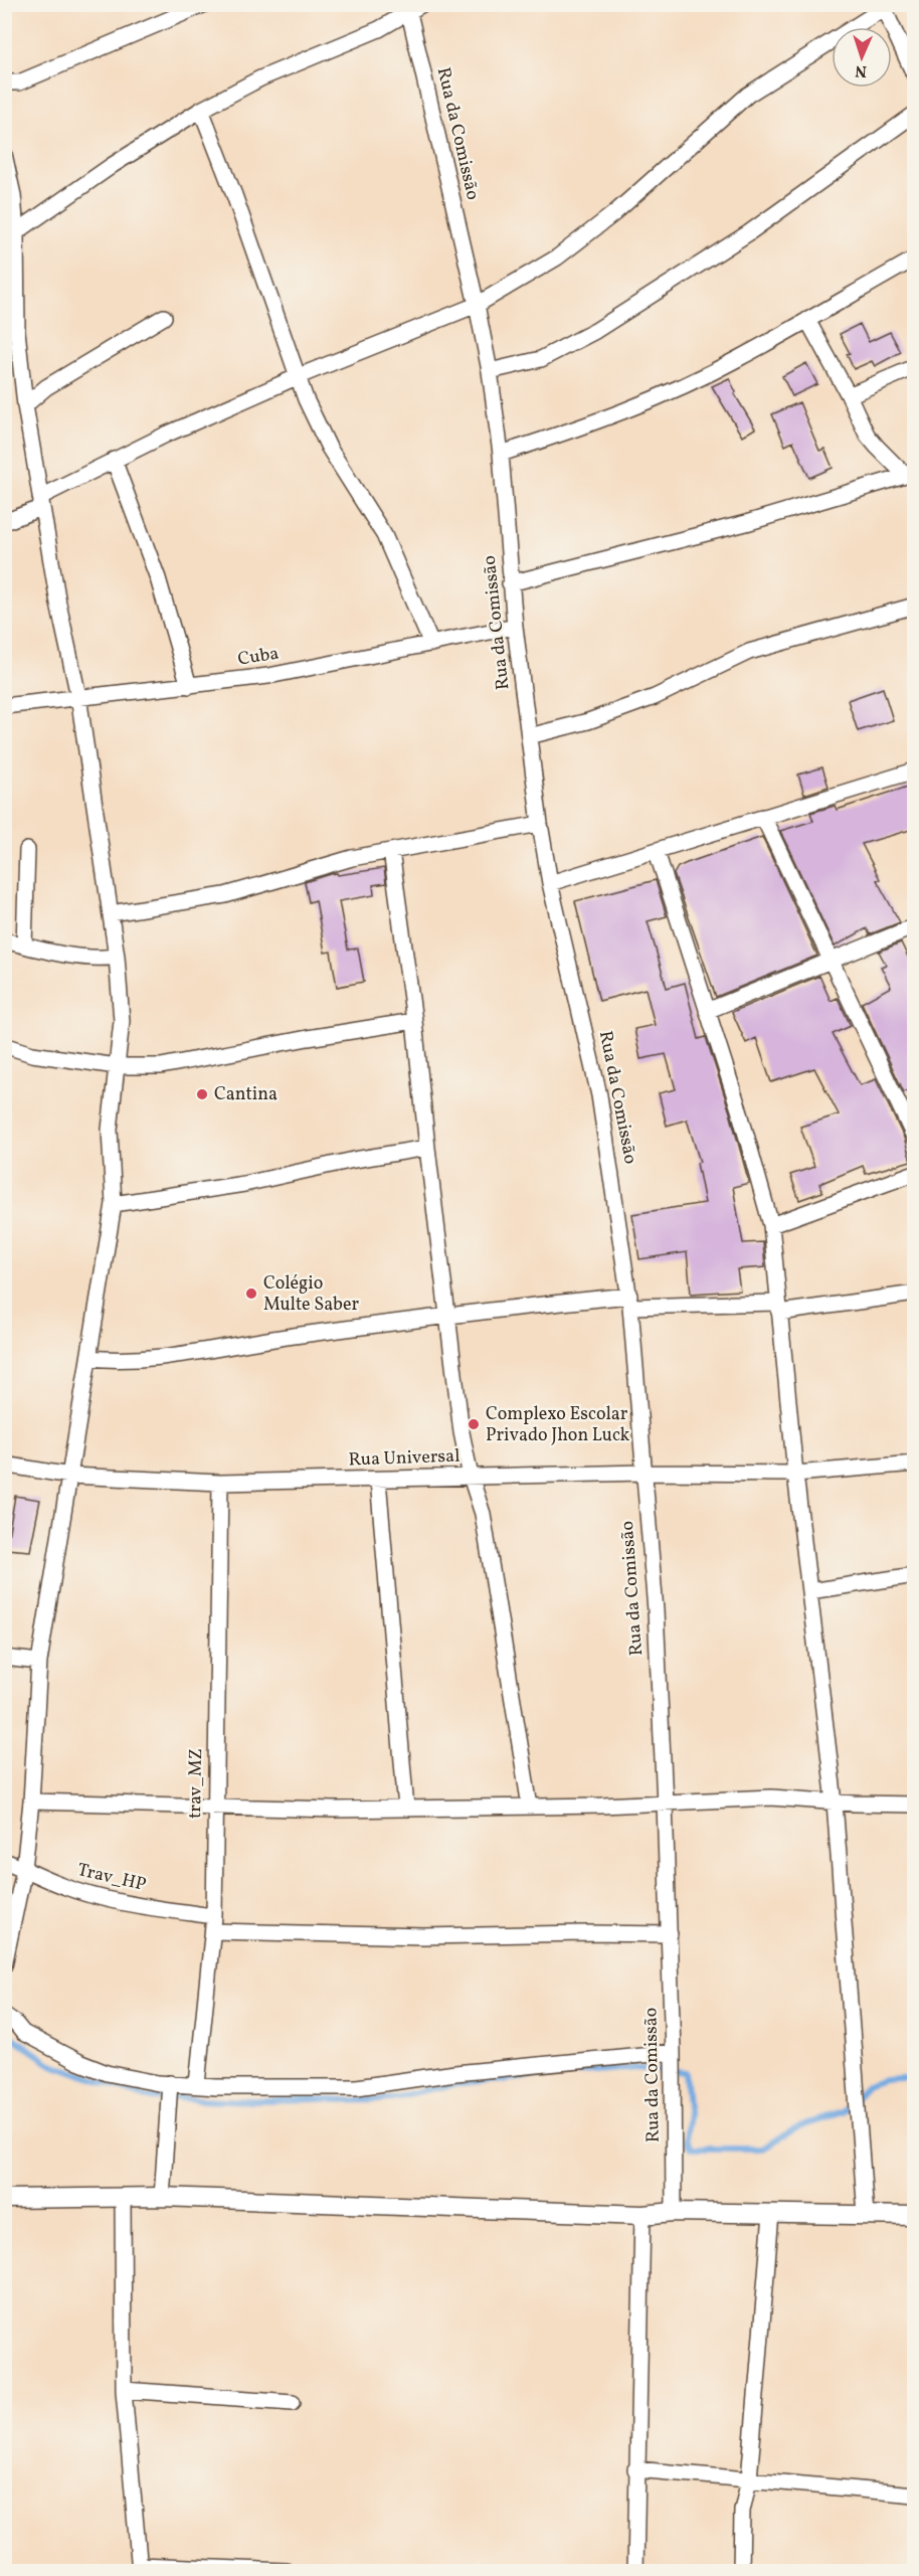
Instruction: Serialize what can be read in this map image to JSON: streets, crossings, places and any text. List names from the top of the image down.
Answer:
{
  "streets": {
    "street": [
      "Rua da Comissão",
      "Cuba",
      "Rua Universal",
      "trav_MZ",
      "Trav_HP"
    ]
  },
  "crossings": [
    ["Rua da Comissão", "Cuba"],
    ["Rua da Comissão", "Rua Universal"],
    ["Rua da Comissão", "Trav_HP"],
    ["Rua Universal", "trav_MZ"],
    ["trav_MZ", "Trav_HP"]
  ],
  "places": ["Cantina", "Colégio Multe Saber", "Complexo Escolar Privado Jhon Luck"],
  "north": "bottom"
}
